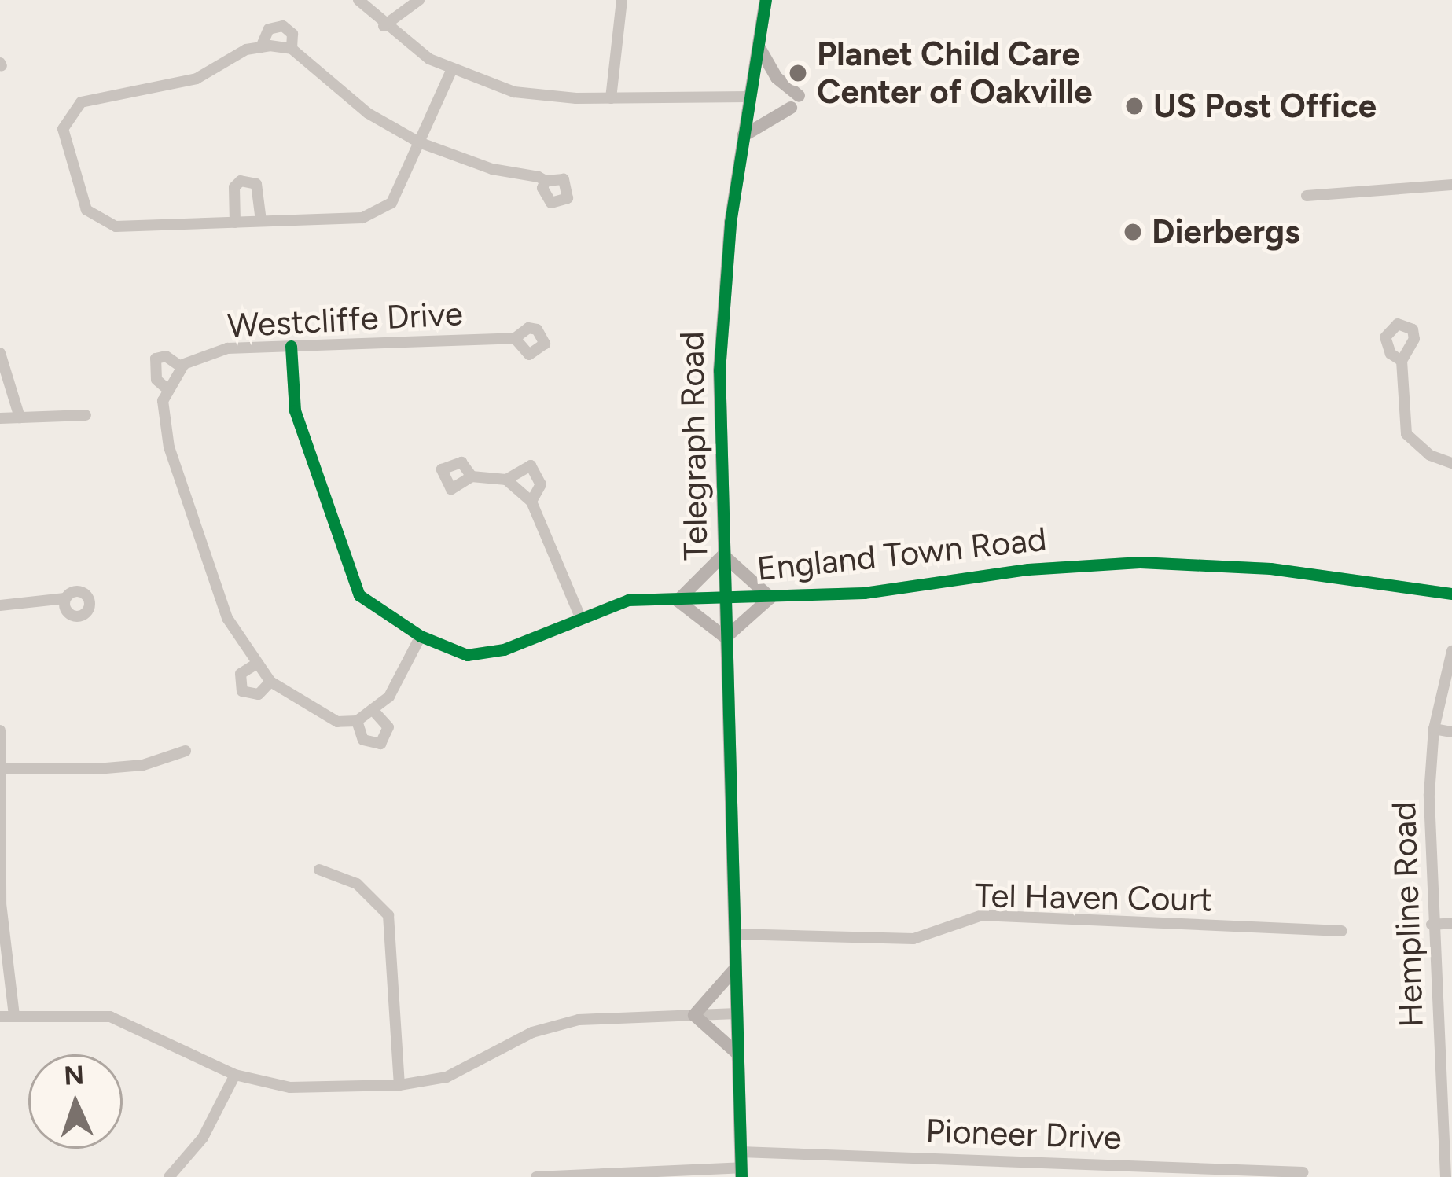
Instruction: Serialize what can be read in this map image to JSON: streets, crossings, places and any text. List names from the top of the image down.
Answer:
{
  "streets": {
    "main road": ["Telegraph Road"],
    "street": [
      "Westcliffe Drive",
      "England Town Road",
      "Tel Haven Court",
      "Hempline Road",
      "Pioneer Drive"
    ]
  },
  "crossings": [
    ["Westcliffe Drive", "England Town Road"],
    ["Telegraph Road", "England Town Road"],
    ["Telegraph Road", "Tel Haven Court"],
    ["Telegraph Road", "Pioneer Drive"]
  ],
  "places": ["Planet Child Care Center of Oakville", "US Post Office", "Dierbergs"],
  "north": "top"
}
